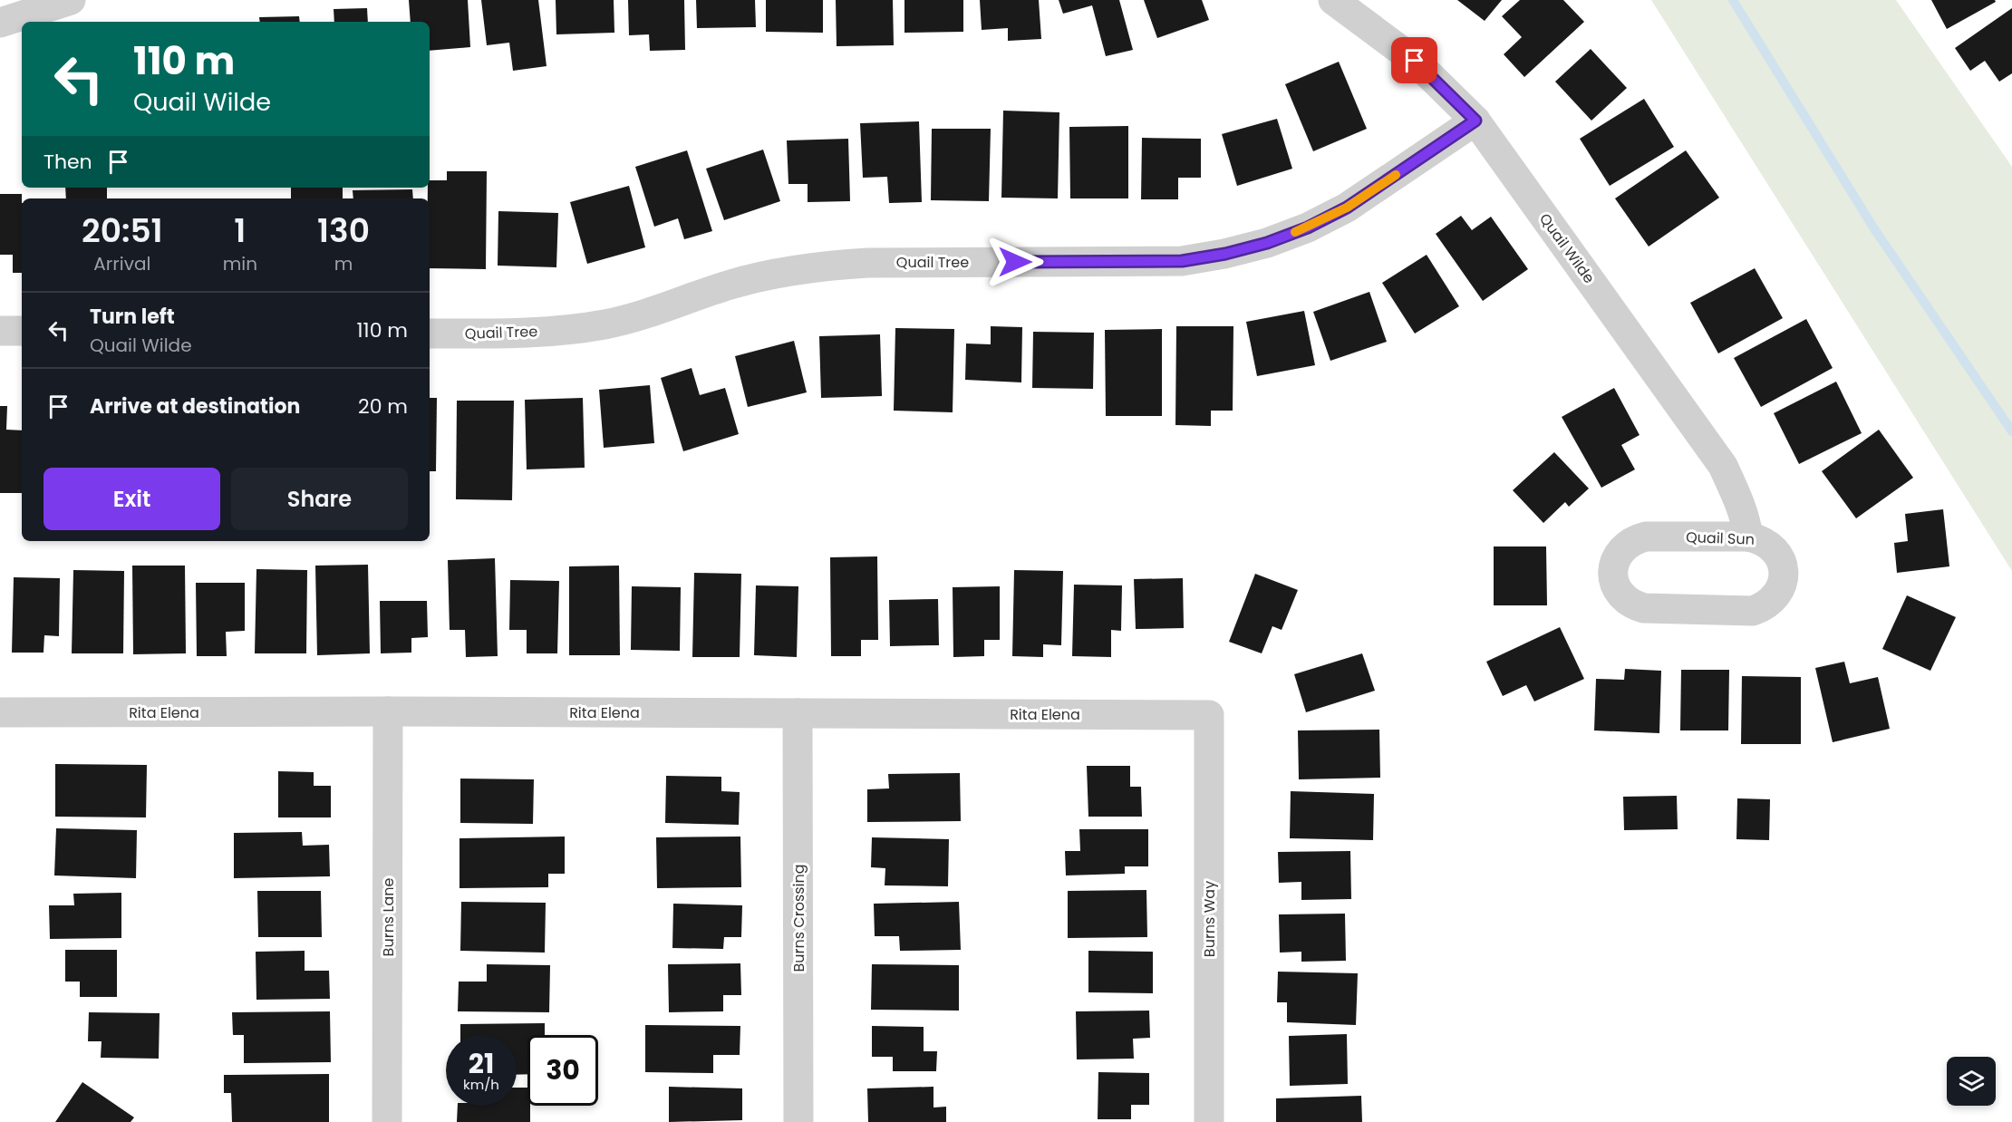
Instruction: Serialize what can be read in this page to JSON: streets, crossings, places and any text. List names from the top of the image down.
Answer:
{
  "streets": {
    "street": [
      "Quail Wilde",
      "Quail Tree",
      "Quail Sun",
      "Rita Elena",
      "Burns Lane",
      "Burns Crossing",
      "Burns Way"
    ]
  },
  "crossings": [
    ["Quail Wilde", "Quail Tree"],
    ["Quail Wilde", "Quail Sun"],
    ["Rita Elena", "Burns Lane"],
    ["Rita Elena", "Burns Crossing"],
    ["Rita Elena", "Burns Way"]
  ],
  "page": {
    "turn": ["110 m", "Quail Wilde"],
    "then": "Then",
    "eta": [
      "20:51",
      "Arrival",
      "1",
      "min",
      "130",
      "m"
    ],
    "list": [
      {
        "name": "Turn left",
        "note": "Quail Wilde",
        "value": "110 m"
      },
      {
        "name": "Arrive at destination",
        "value": "20 m"
      }
    ],
    "buttons": ["Exit", "Share"],
    "speed": "21 km/h",
    "limit": "30"
  }
}
